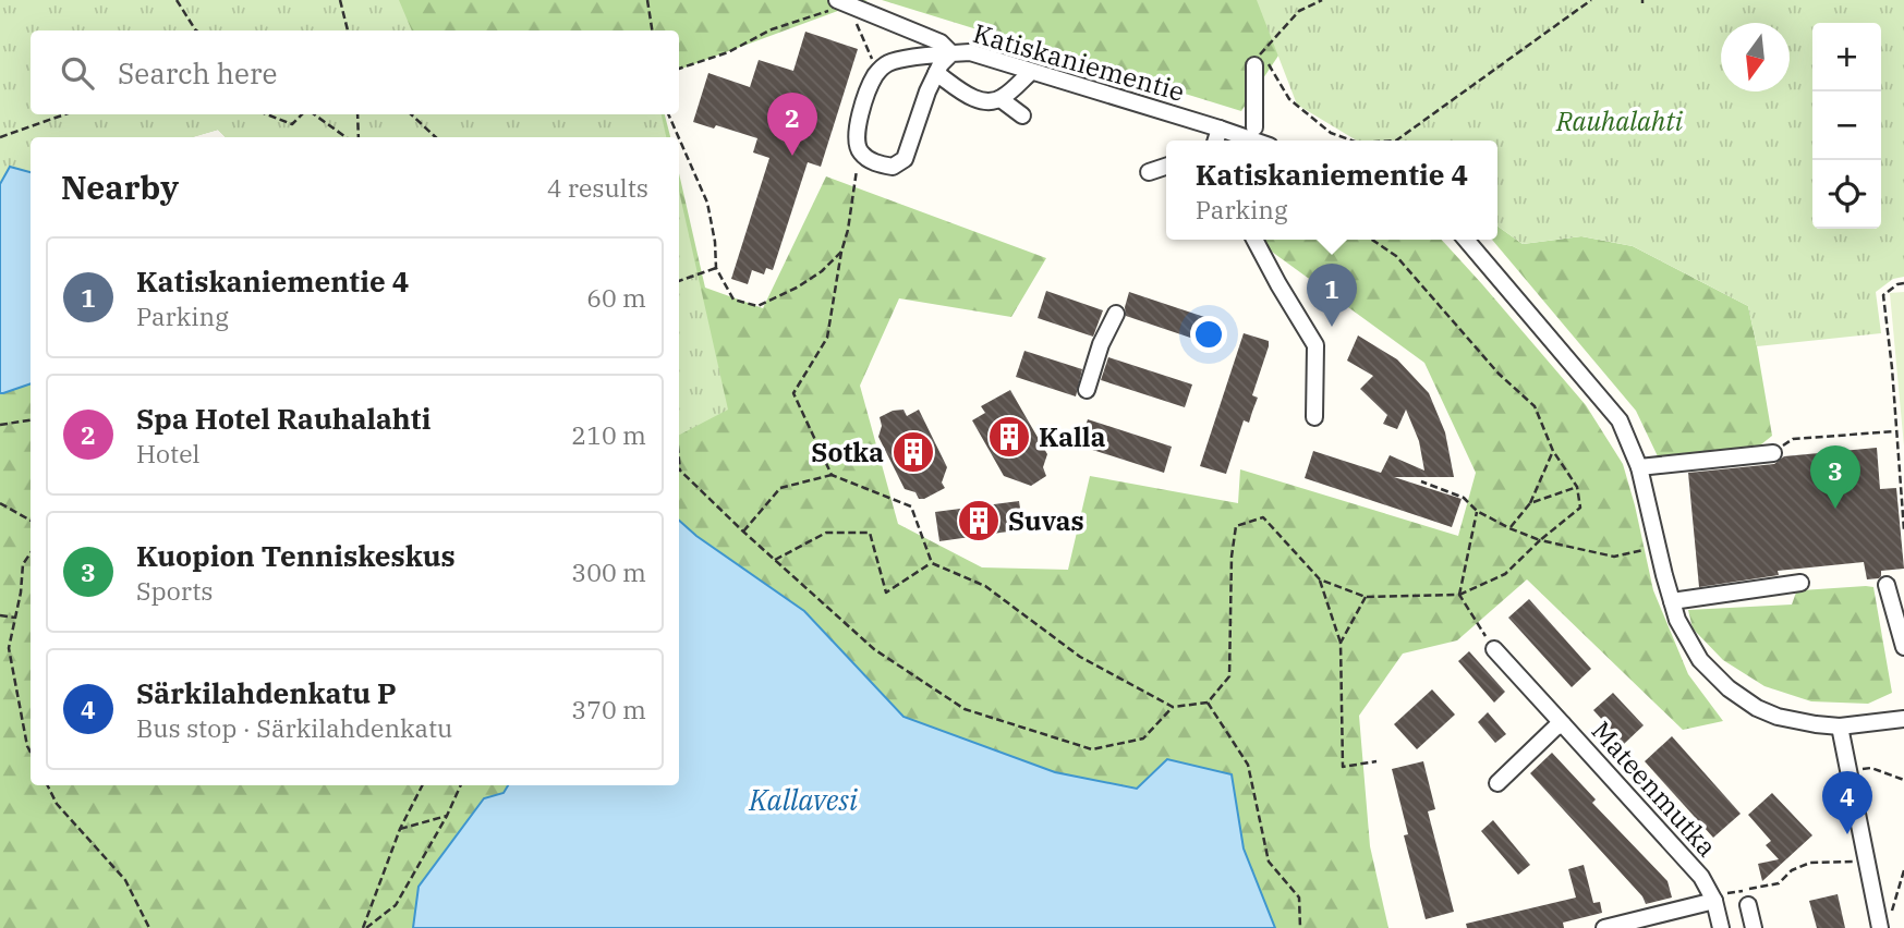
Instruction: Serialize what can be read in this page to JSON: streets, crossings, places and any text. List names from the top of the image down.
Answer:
{
  "streets": {
    "street": ["Katiskaniementie", "Mateenmutka"]
  },
  "water": ["Kallavesi"],
  "parks": ["Rauhalahti"],
  "places": {
    "building": ["Kalla", "Sotka", "Suvas"]
  },
  "north": "bottom",
  "page": {
    "map_buttons": ["+", "−"],
    "search": "Search here",
    "pins": [
      "2",
      "1",
      "3",
      "4"
    ],
    "heading": ["Nearby", "4 results"],
    "popup": ["Katiskaniementie 4", "Parking"],
    "list": [
      {
        "mark": "1",
        "name": "Katiskaniementie 4",
        "note": "Parking",
        "value": "60 m"
      },
      {
        "mark": "2",
        "name": "Spa Hotel Rauhalahti",
        "note": "Hotel",
        "value": "210 m"
      },
      {
        "mark": "3",
        "name": "Kuopion Tenniskeskus",
        "note": "Sports",
        "value": "300 m"
      },
      {
        "mark": "4",
        "name": "Särkilahdenkatu P",
        "note": "Bus stop · Särkilahdenkatu",
        "value": "370 m"
      }
    ]
  }
}
